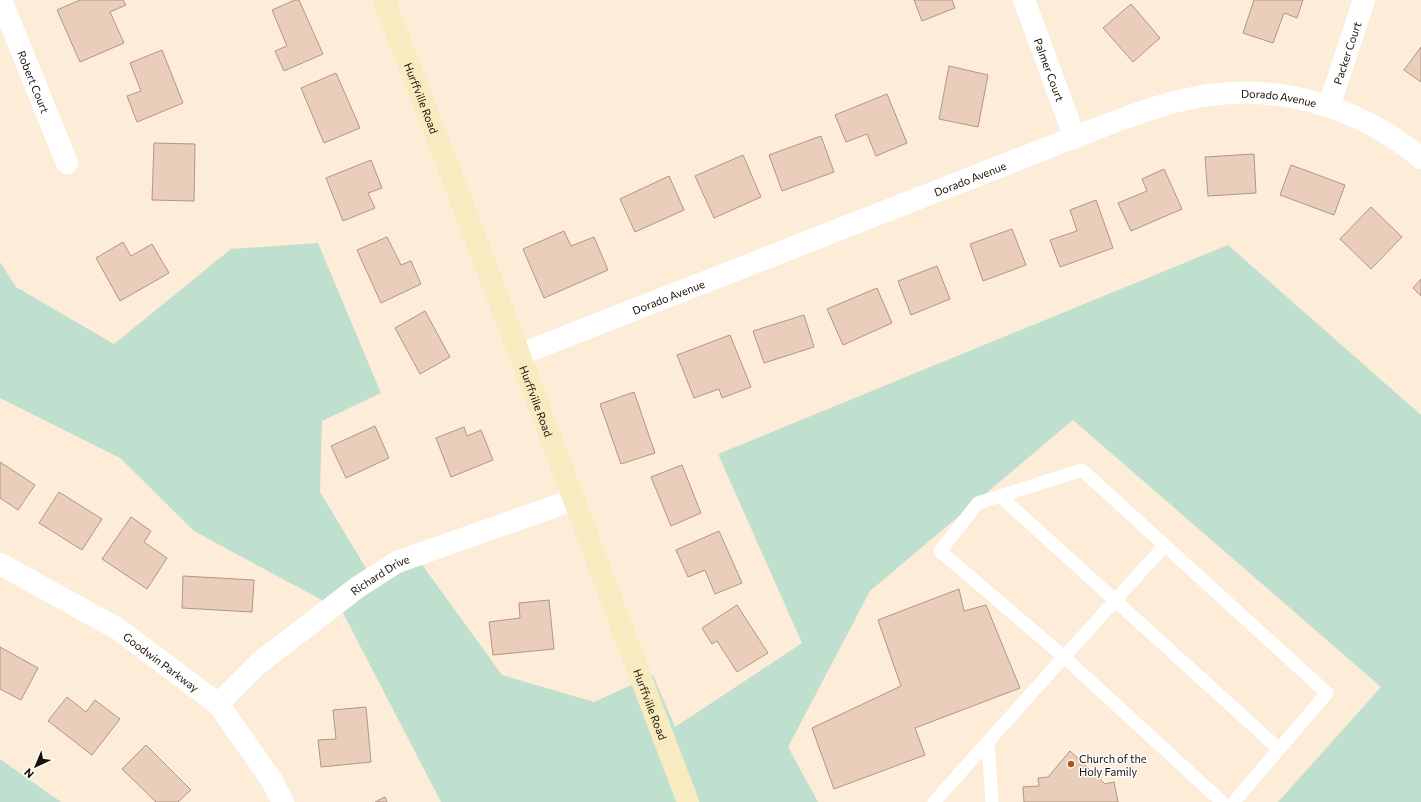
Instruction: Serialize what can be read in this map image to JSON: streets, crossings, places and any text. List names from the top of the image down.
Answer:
{
  "streets": {
    "street": [
      "Packer Court",
      "Palmer Court",
      "Robert Court",
      "Hurffville Road",
      "Dorado Avenue",
      "Richard Drive",
      "Goodwin Parkway"
    ]
  },
  "crossings": [
    ["Packer Court", "Dorado Avenue"],
    ["Palmer Court", "Dorado Avenue"],
    ["Hurffville Road", "Dorado Avenue"],
    ["Hurffville Road", "Richard Drive"],
    ["Richard Drive", "Goodwin Parkway"]
  ],
  "places": ["Church of the Holy Family"],
  "north": "bottom left"
}
